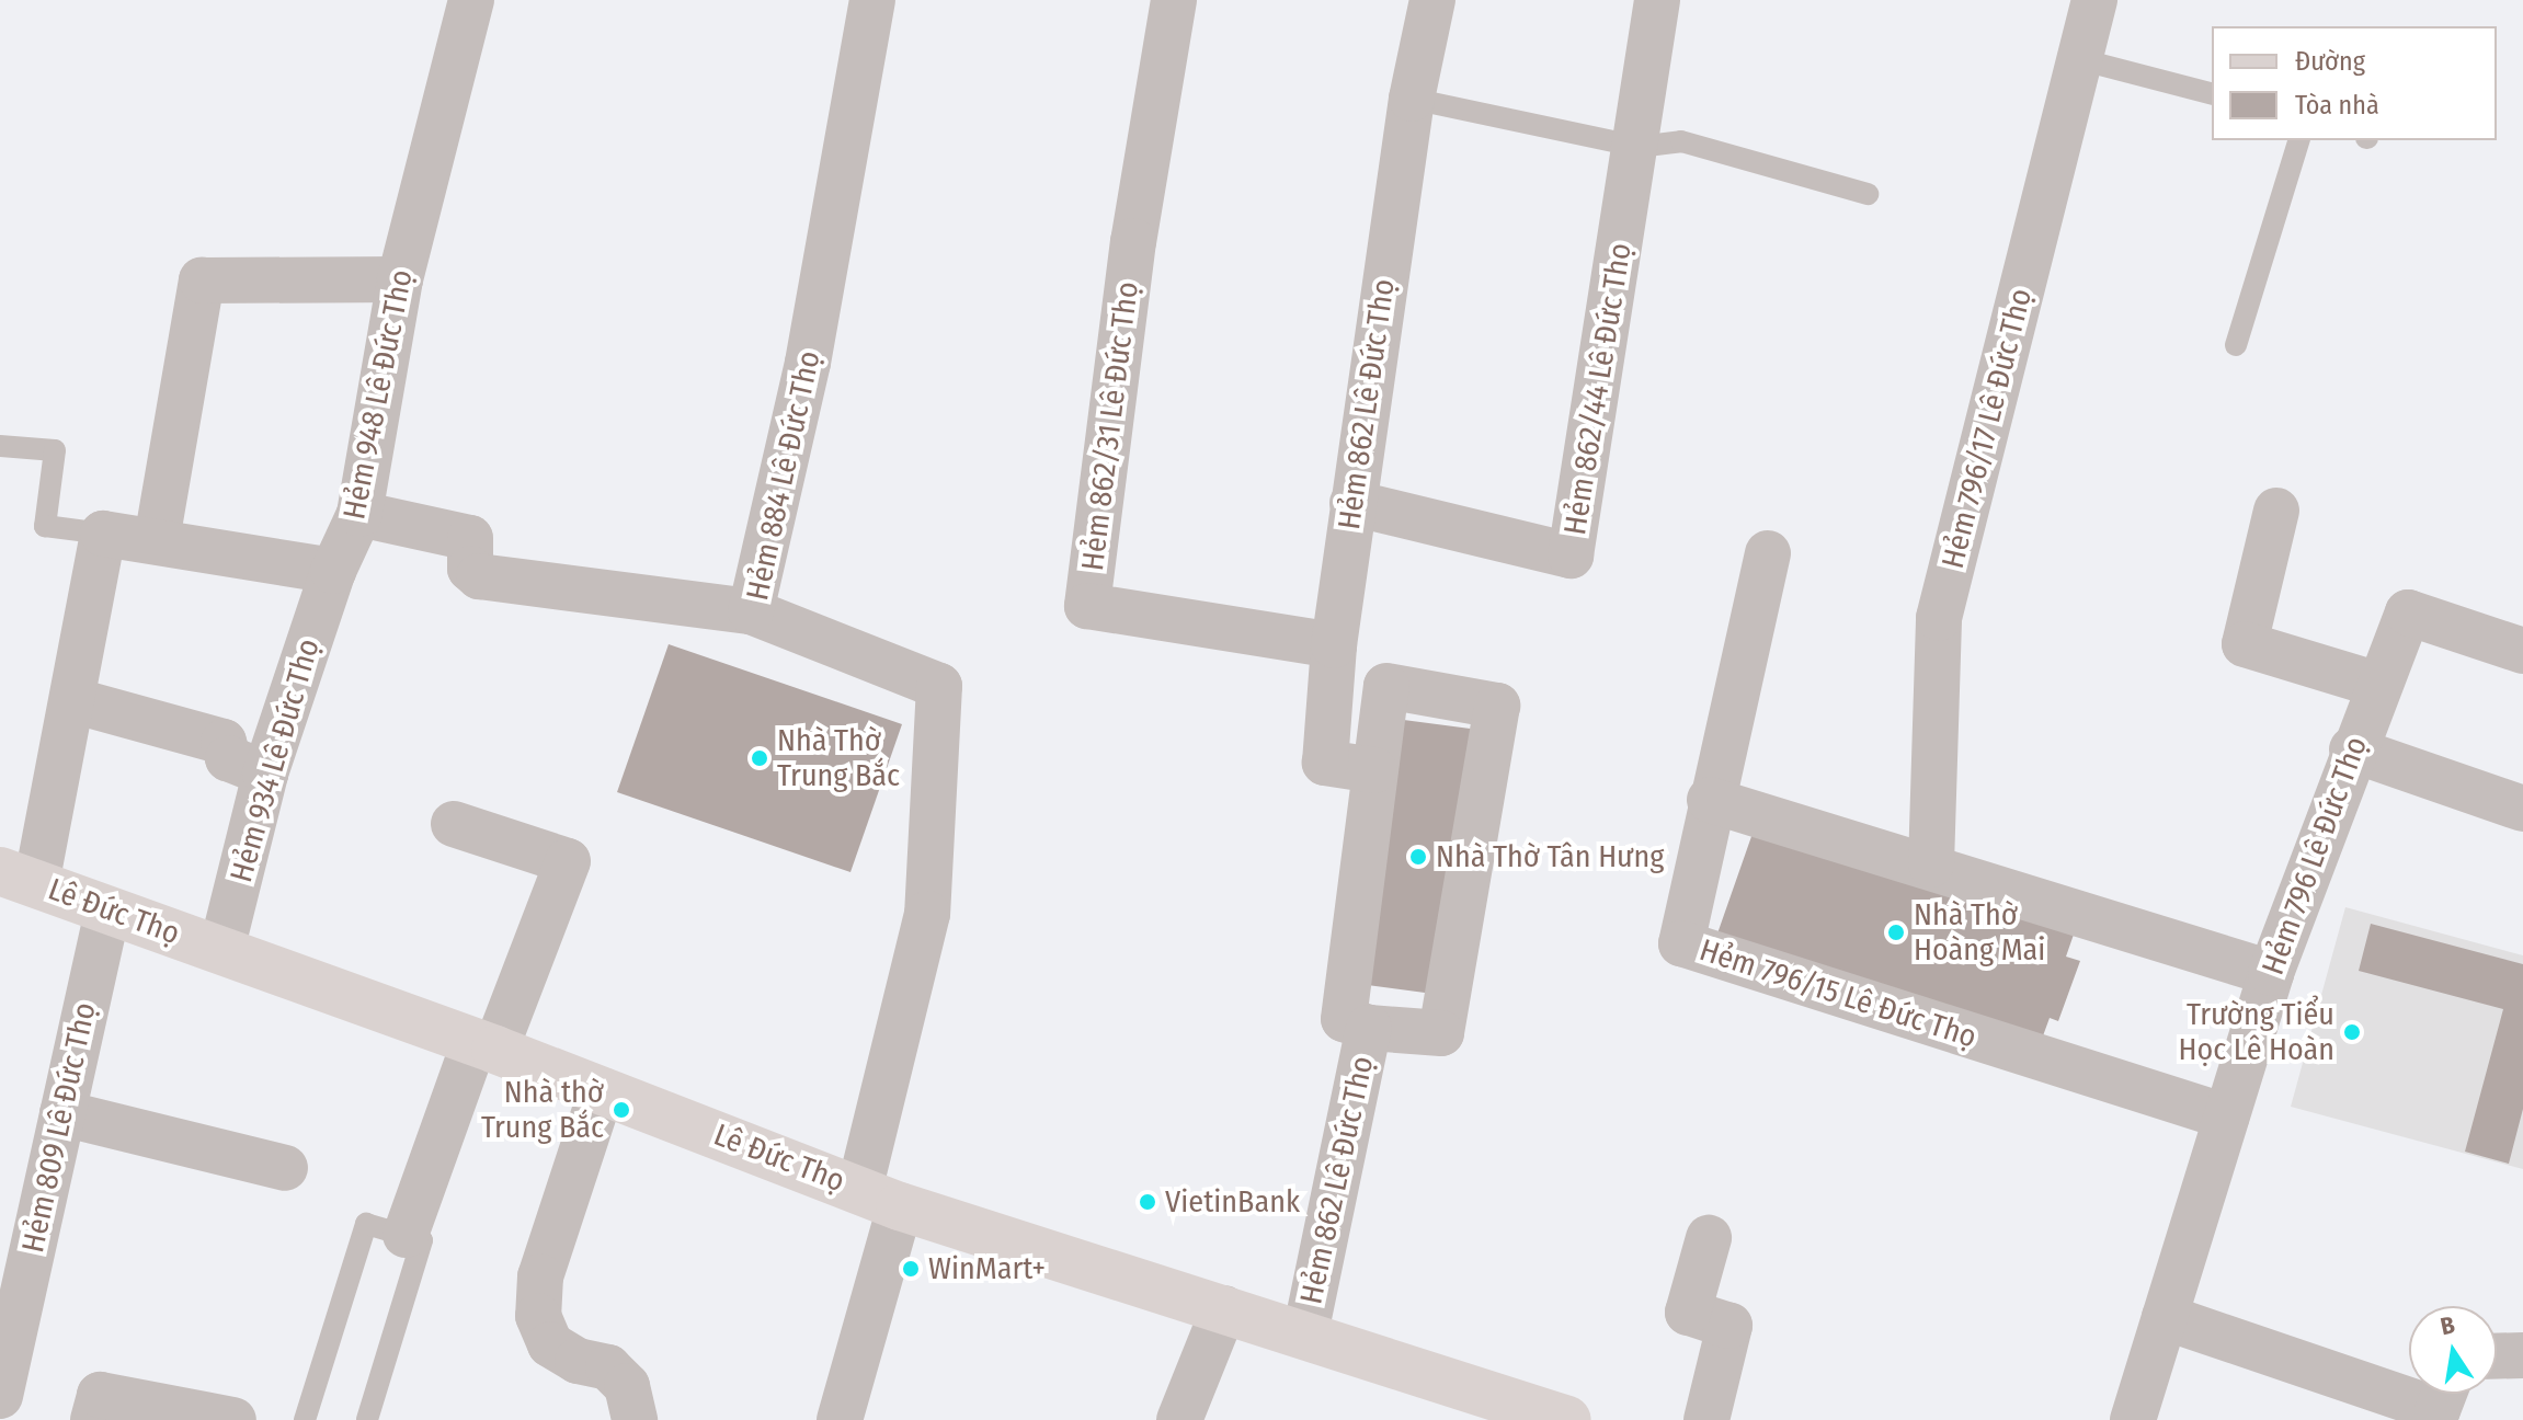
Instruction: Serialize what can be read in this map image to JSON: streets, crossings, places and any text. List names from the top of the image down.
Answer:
{
  "streets": {
    "main road": ["Lê Đức Thọ"],
    "street": [
      "Hẻm 862/44 Lê Đức Thọ",
      "Hẻm 948 Lê Đức Thọ",
      "Hẻm 862 Lê Đức Thọ",
      "Hẻm 862/31 Lê Đức Thọ",
      "Hẻm 796/17 Lê Đức Thọ",
      "Hẻm 884 Lê Đức Thọ",
      "Hẻm 934 Lê Đức Thọ",
      "Hẻm 796 Lê Đức Thọ",
      "Hẻm 796/15 Lê Đức Thọ",
      "Hẻm 809 Lê Đức Thọ"
    ]
  },
  "crossings": [
    ["Hẻm 862/44 Lê Đức Thọ", "Hẻm 862 Lê Đức Thọ"],
    ["Hẻm 948 Lê Đức Thọ", "Hẻm 934 Lê Đức Thọ"],
    ["Hẻm 862 Lê Đức Thọ", "Hẻm 862/31 Lê Đức Thọ"],
    ["Hẻm 862 Lê Đức Thọ", "Lê Đức Thọ"],
    ["Hẻm 884 Lê Đức Thọ", "Lê Đức Thọ"],
    ["Hẻm 934 Lê Đức Thọ", "Lê Đức Thọ"],
    ["Hẻm 796 Lê Đức Thọ", "Hẻm 796/15 Lê Đức Thọ"],
    ["Lê Đức Thọ", "Hẻm 809 Lê Đức Thọ"]
  ],
  "places": [
    "Nhà Thờ Trung Bắc",
    "Nhà Thờ Tân Hưng",
    "Nhà Thờ Hoàng Mai",
    "Trường Tiểu Học Lê Hoàn",
    "Nhà thờ Trung Bắc",
    "VietinBank",
    "WinMart+"
  ],
  "legend": ["Đường", "Tòa nhà"],
  "north": "top"
}
